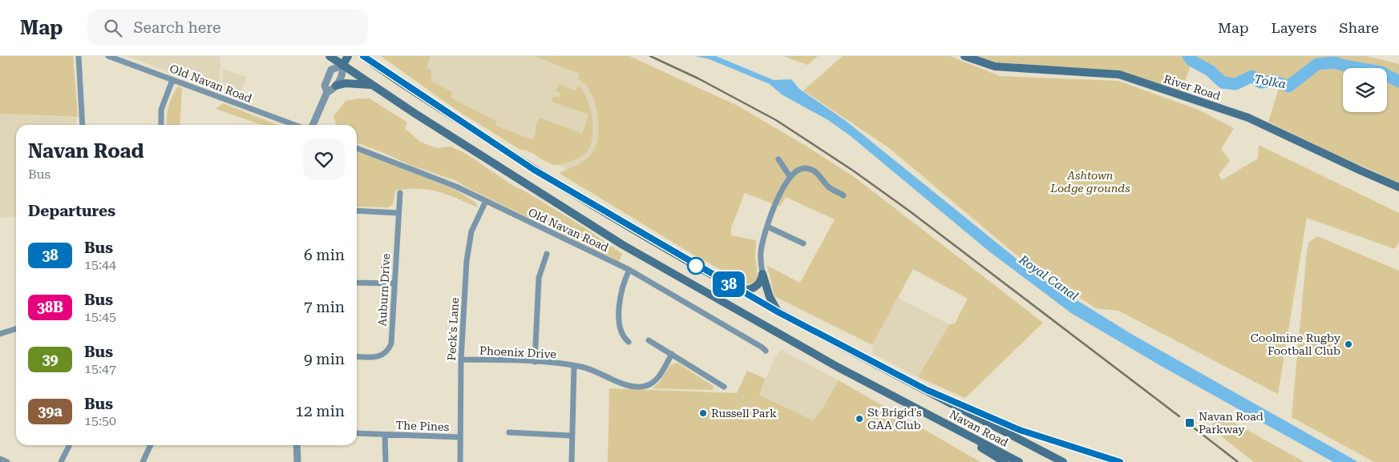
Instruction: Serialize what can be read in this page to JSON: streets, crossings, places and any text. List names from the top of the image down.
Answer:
{
  "streets": {
    "main road": ["River Road", "Navan Road"],
    "street": [
      "Old Navan Road",
      "Auburn Drive",
      "Peck's Lane",
      "Phoenix Drive",
      "The Pines"
    ]
  },
  "crossings": [
    ["Old Navan Road", "Peck's Lane"],
    ["Peck's Lane", "Phoenix Drive"],
    ["Peck's Lane", "The Pines"]
  ],
  "water": ["Tolka", "Royal Canal"],
  "parks": ["Ashtown Lodge grounds"],
  "places": {
    "other": ["Coolmine Rugby Football Club", "Russell Park", "St Brigid's GAA Club"],
    "transit": ["Navan Road Parkway"]
  },
  "lines": ["bus line 38"],
  "page": {
    "header": "Map",
    "search": "Search here",
    "nav": ["Map", "Layers", "Share"],
    "on_map": "38",
    "heading": [
      ["Navan Road", "Bus"],
      "Departures"
    ],
    "list": [
      {
        "mark": "38",
        "name": "Bus",
        "note": "15:44",
        "value": "6 min"
      },
      {
        "mark": "38B",
        "name": "Bus",
        "note": "15:45",
        "value": "7 min"
      },
      {
        "mark": "39",
        "name": "Bus",
        "note": "15:47",
        "value": "9 min"
      },
      {
        "mark": "39a",
        "name": "Bus",
        "note": "15:50",
        "value": "12 min"
      }
    ]
  }
}
